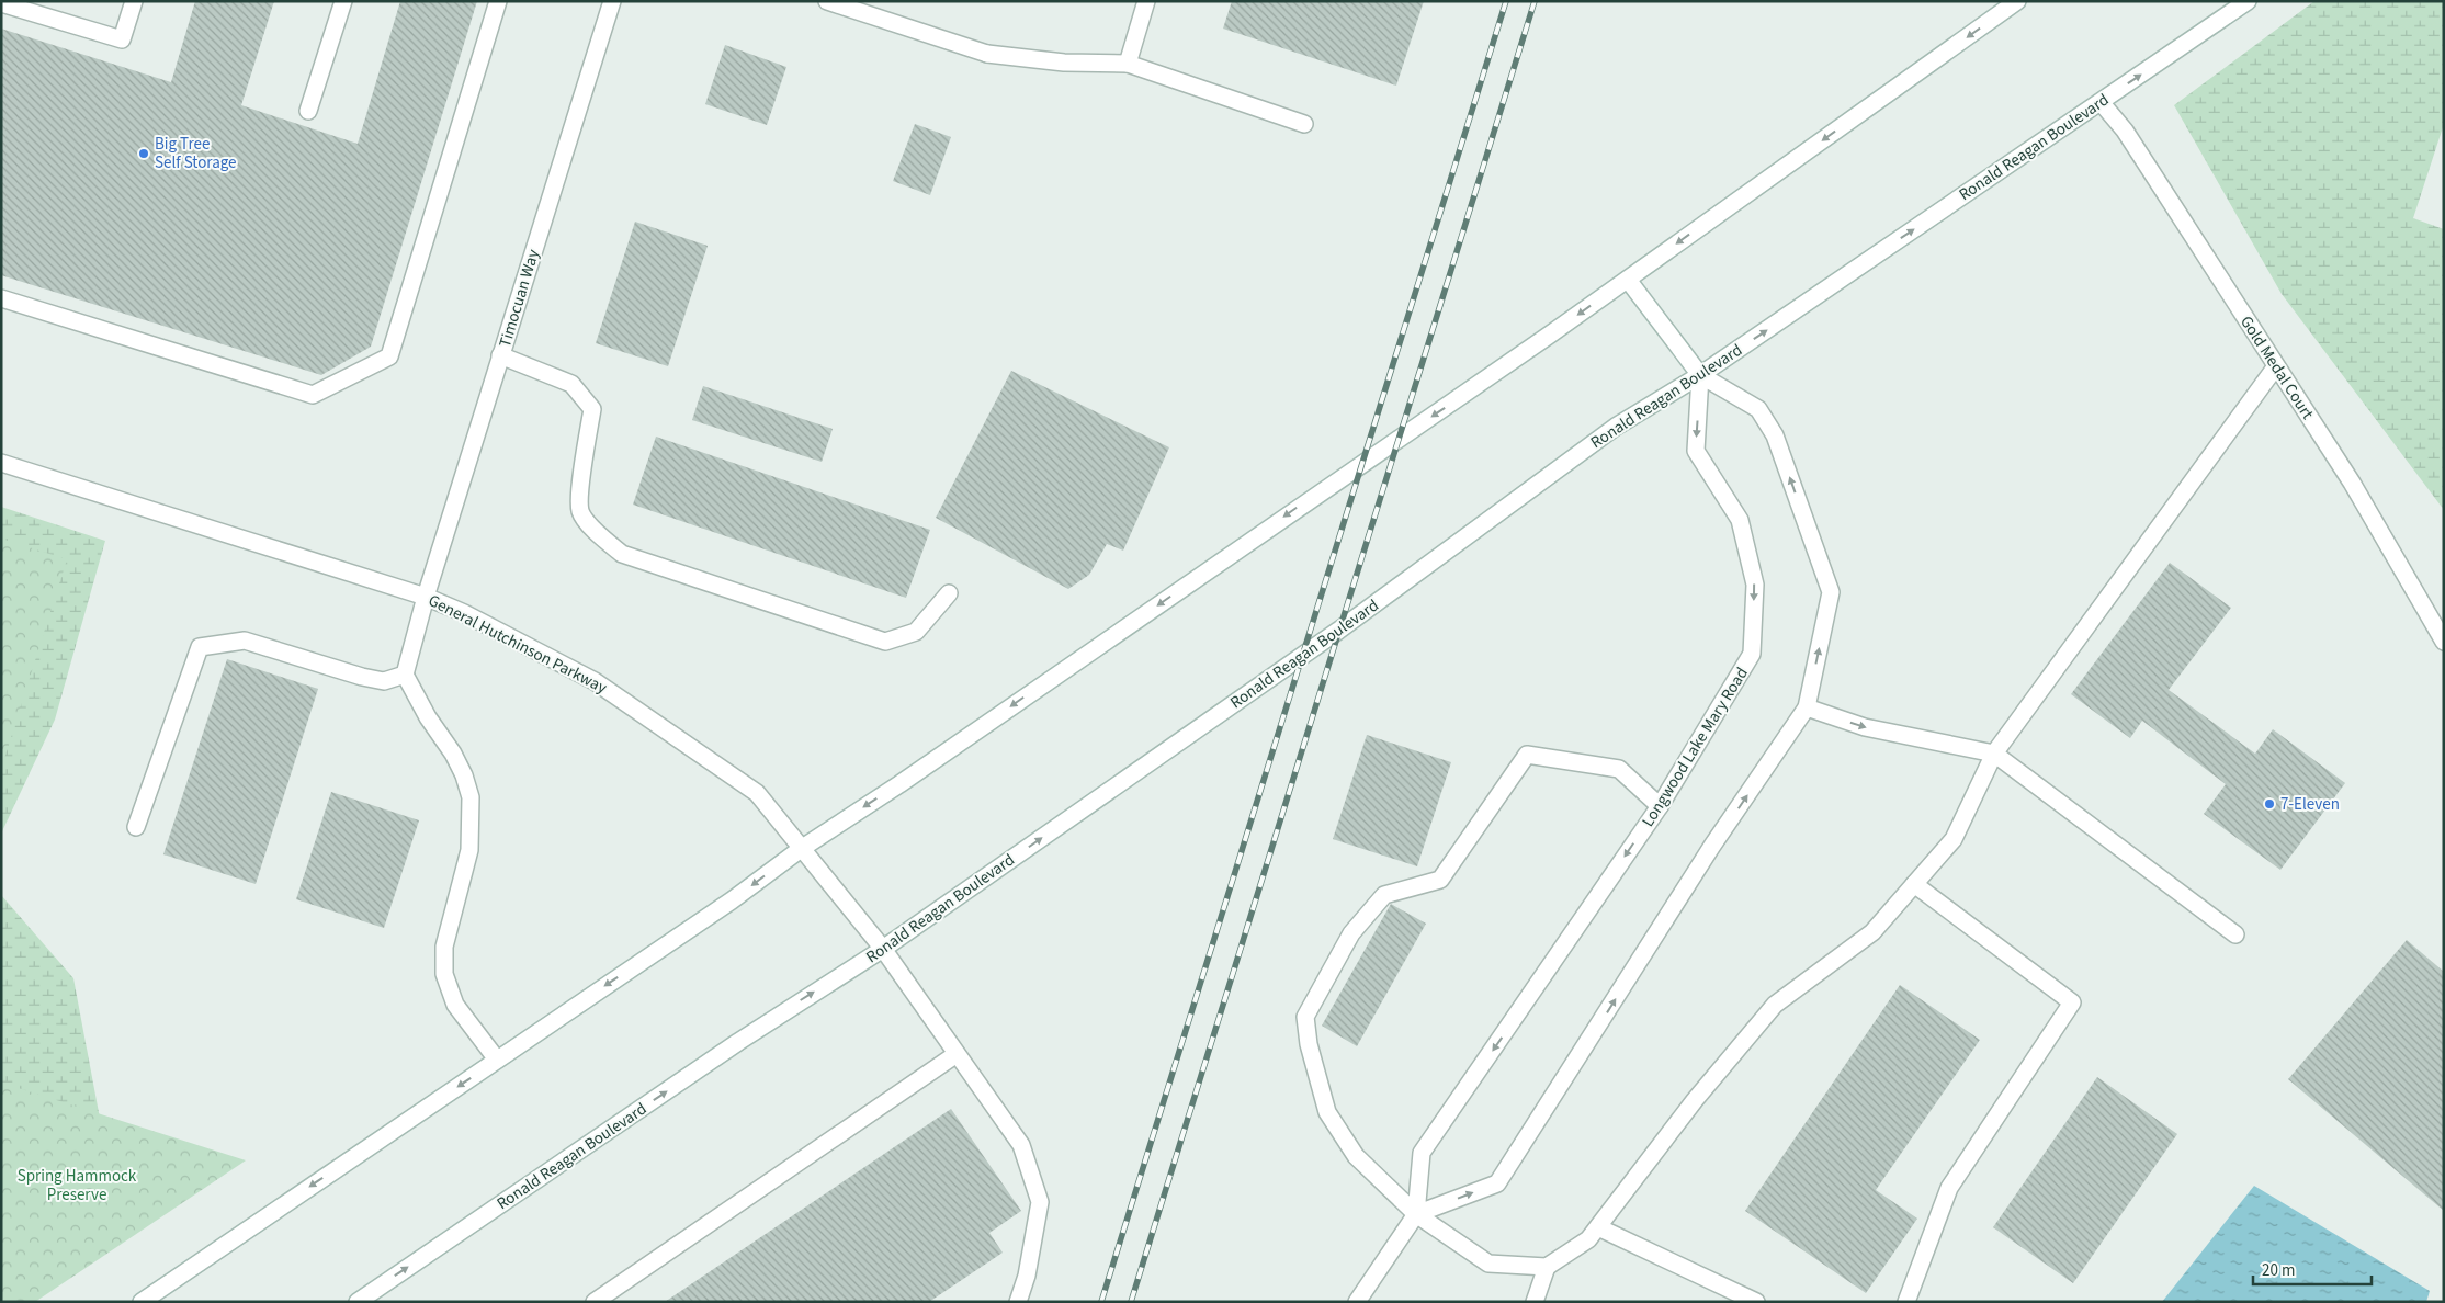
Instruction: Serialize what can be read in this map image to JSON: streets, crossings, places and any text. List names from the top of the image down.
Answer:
{
  "streets": {
    "main road": [
      "Ronald Reagan Boulevard",
      "Timocuan Way",
      "Gold Medal Court",
      "General Hutchinson Parkway",
      "Longwood Lake Mary Road"
    ]
  },
  "crossings": [
    ["Ronald Reagan Boulevard", "Gold Medal Court"],
    ["Ronald Reagan Boulevard", "General Hutchinson Parkway"],
    ["Ronald Reagan Boulevard", "Longwood Lake Mary Road"],
    ["Timocuan Way", "General Hutchinson Parkway"]
  ],
  "parks": ["Spring Hammock Preserve"],
  "places": ["Big Tree Self Storage", "7-Eleven"],
  "scale_bar": "20 m"
}
